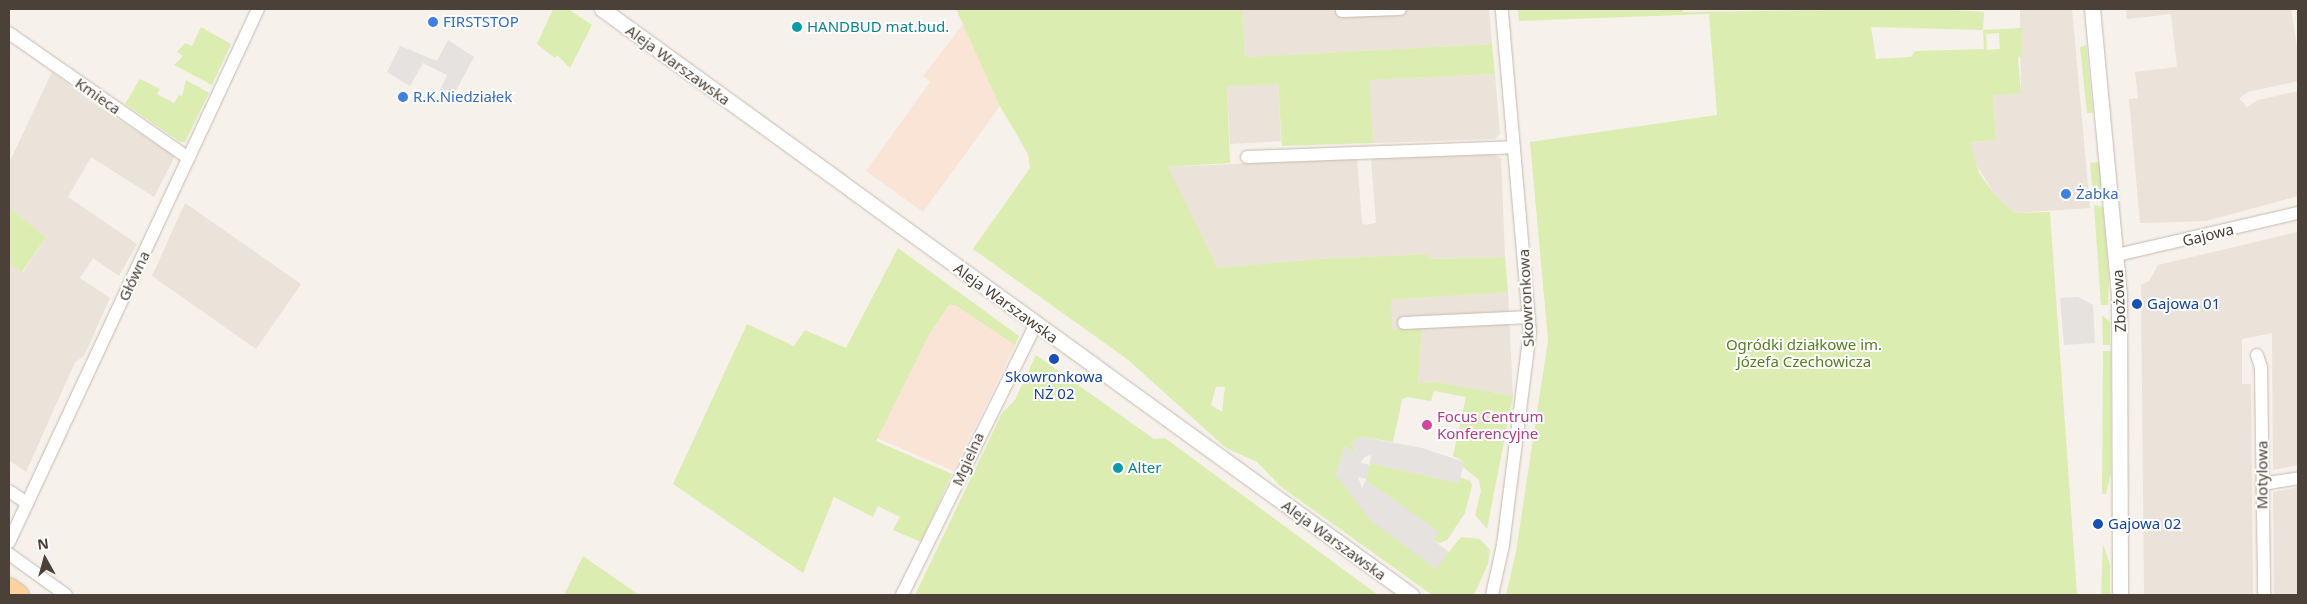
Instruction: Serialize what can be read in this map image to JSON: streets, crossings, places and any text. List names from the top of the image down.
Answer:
{
  "streets": {
    "street": [
      "Aleja Warszawska",
      "Kmieca",
      "Gajowa",
      "Główna",
      "Skowronkowa",
      "Zbożowa",
      "Mgielna",
      "Motylowa"
    ]
  },
  "crossings": [
    ["Aleja Warszawska", "Mgielna"],
    ["Kmieca", "Główna"],
    ["Gajowa", "Zbożowa"]
  ],
  "parks": ["Ogródki działkowe im. Józefa Czechowicza"],
  "places": [
    "FIRSTSTOP",
    "HANDBUD mat.bud.",
    "R.K.Niedziałek",
    "Żabka",
    "Gajowa 01",
    "Skowronkowa NŻ 02",
    "Focus Centrum Konferencyjne",
    "Alter",
    "Gajowa 02"
  ],
  "north": "top"
}
